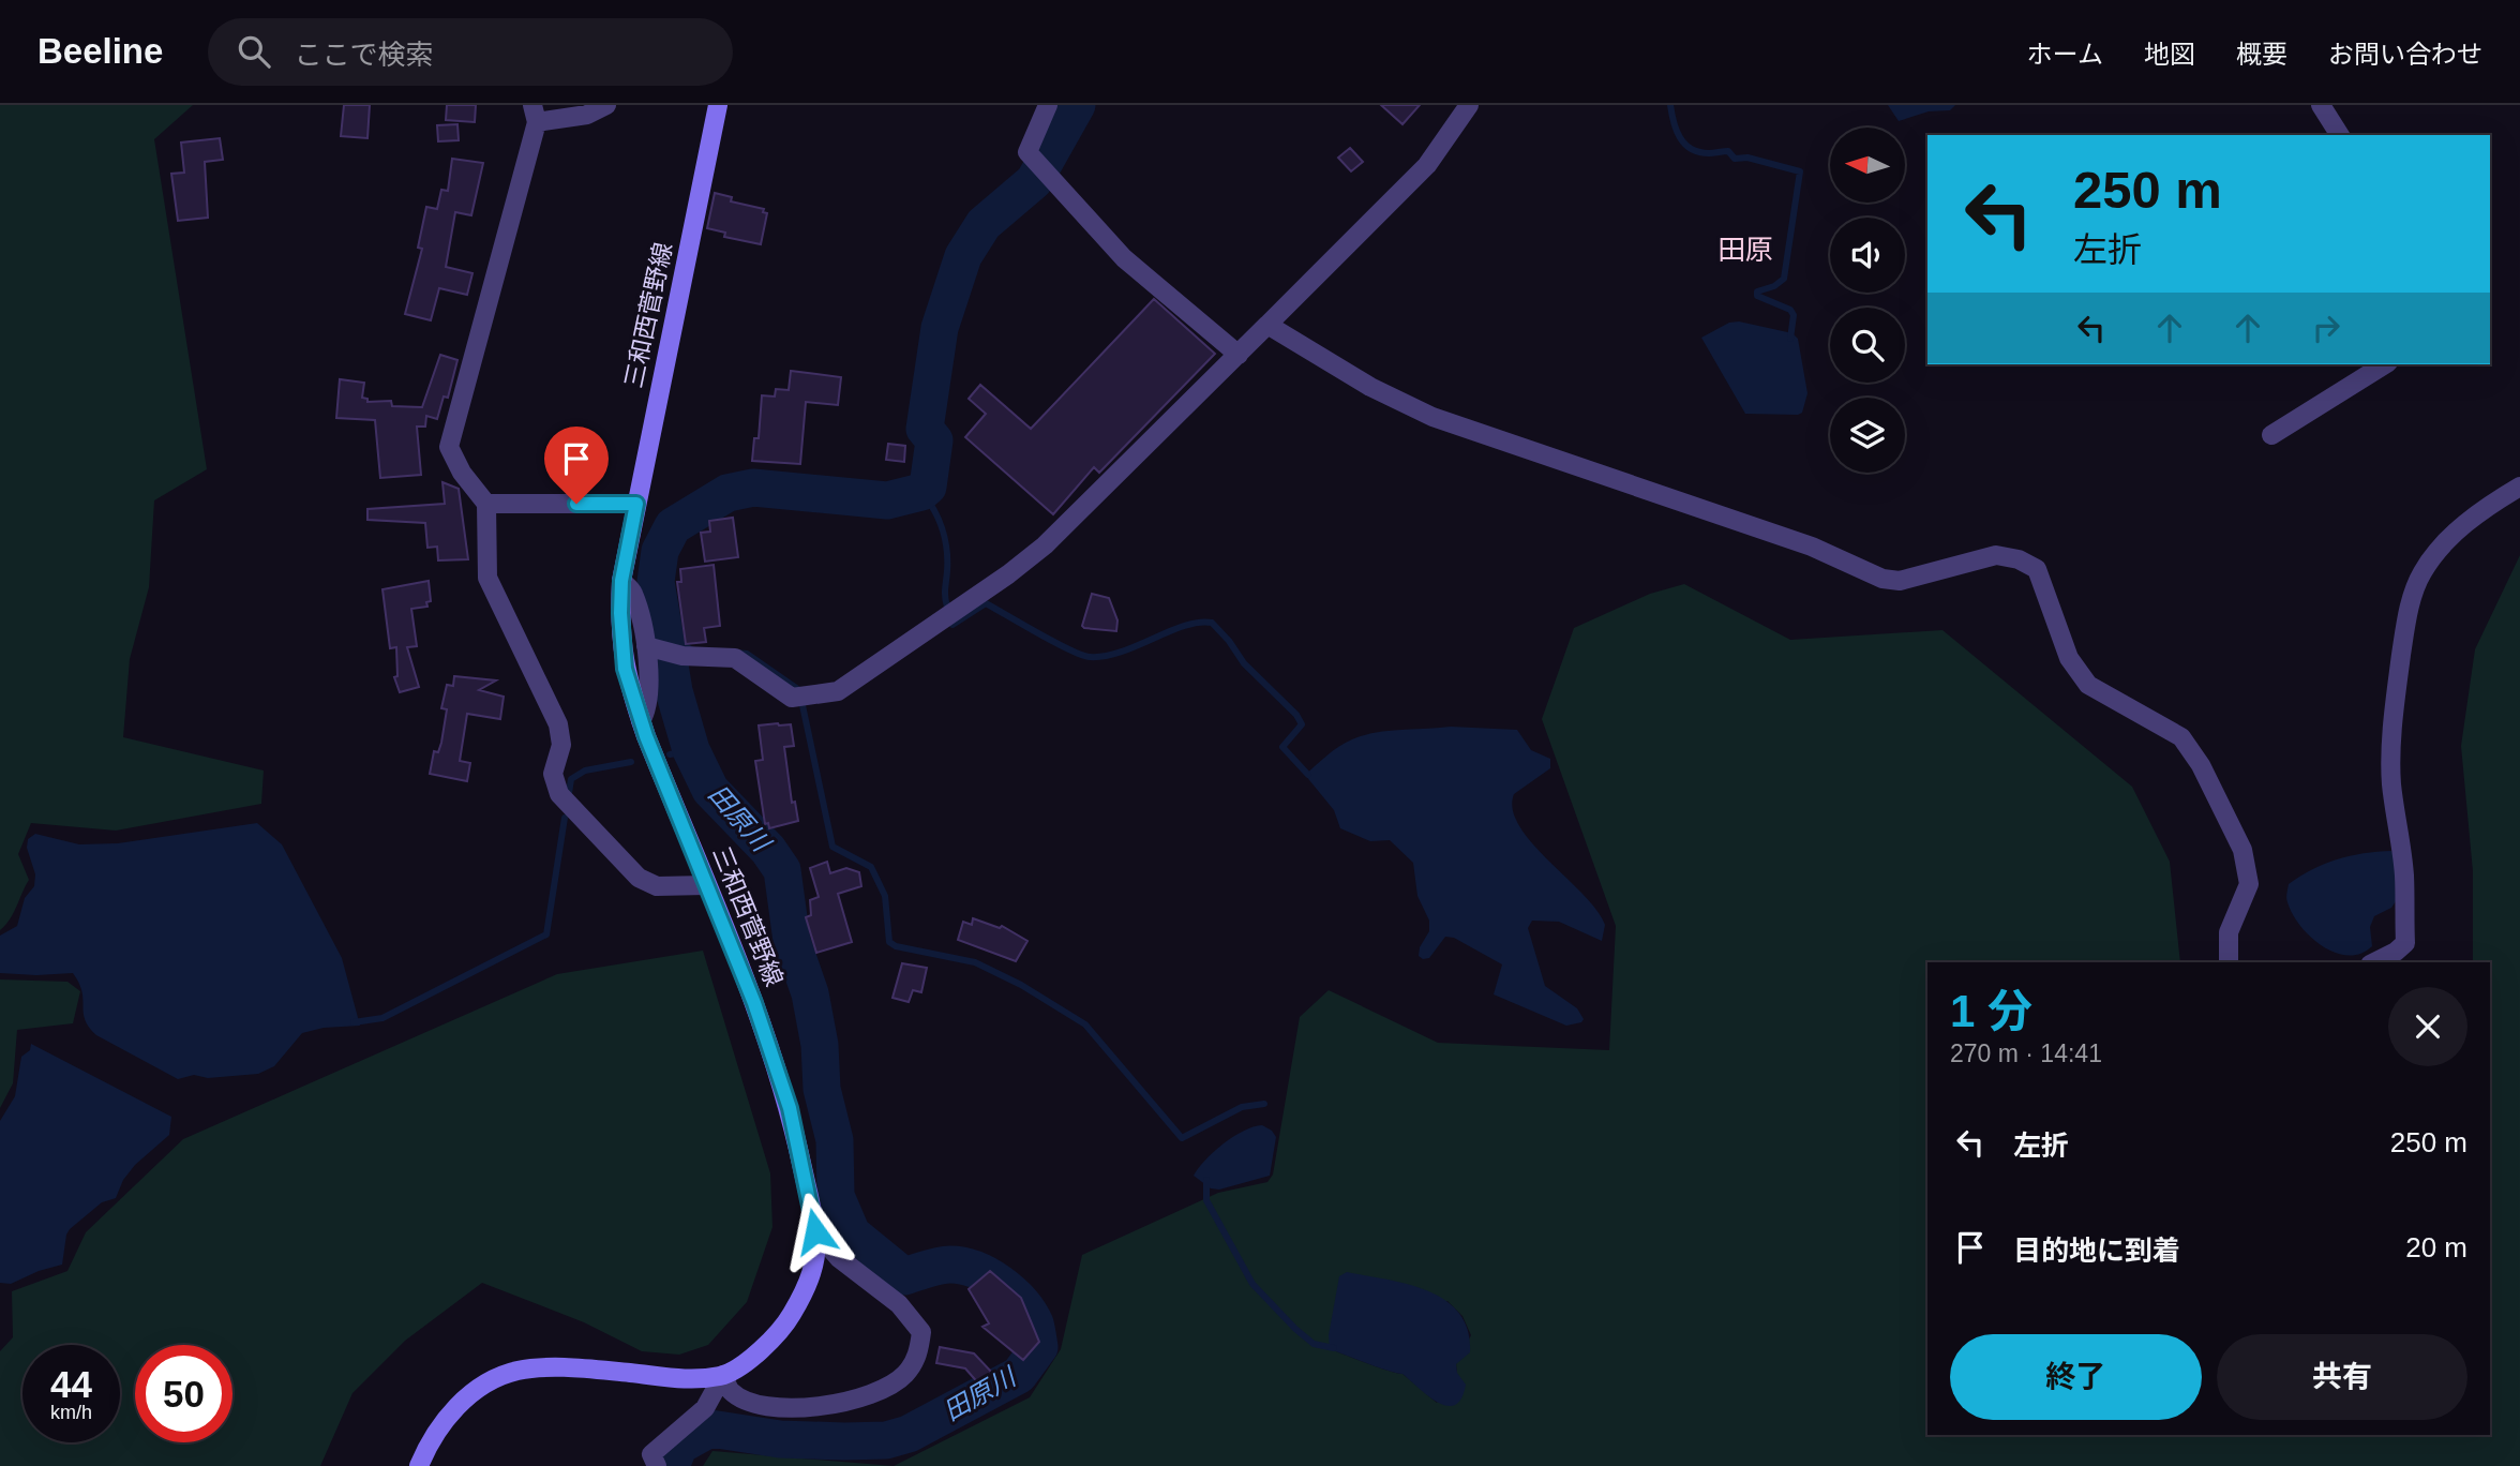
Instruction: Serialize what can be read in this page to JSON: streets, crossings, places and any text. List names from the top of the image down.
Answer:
{
  "streets": {
    "main road": ["三和西菅野線"]
  },
  "districts": ["田原"],
  "water": ["田原川"],
  "north": "left",
  "page": {
    "header": "Beeline",
    "search": "ここで検索",
    "nav": [
      "ホーム",
      "地図",
      "概要",
      "お問い合わせ"
    ],
    "turn": ["250 m", "左折"],
    "heading": ["1 分", "270 m · 14:41"],
    "list": [
      {
        "name": "左折",
        "value": "250 m"
      },
      {
        "name": "目的地に到着",
        "value": "20 m"
      }
    ],
    "buttons": ["終了", "共有"],
    "speed": "44 km/h",
    "limit": "50"
  }
}
